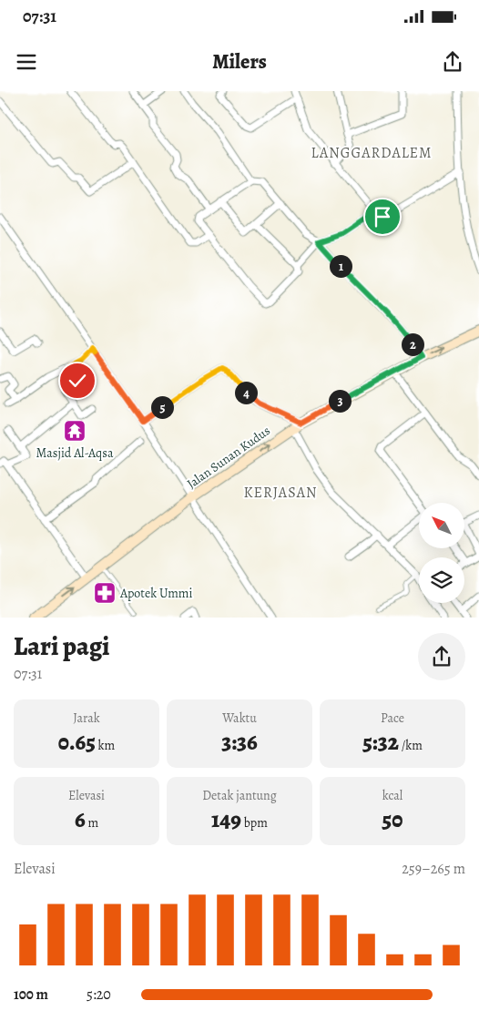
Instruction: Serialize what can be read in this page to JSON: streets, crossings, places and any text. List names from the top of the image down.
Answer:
{
  "streets": {
    "main road": ["Jalan Sunan Kudus"]
  },
  "one_way": ["Jalan Sunan Kudus"],
  "districts": ["LANGGARDALEM", "KERJASAN"],
  "places": {
    "temple": ["Masjid Al-Aqsa"],
    "pharmacy": ["Apotek Ummi"]
  },
  "north": "top left",
  "page": {
    "status": "07:31",
    "header": "Milers",
    "pins": [
      "1",
      "2",
      "4",
      "3",
      "5"
    ],
    "heading": ["Lari pagi", "07:31"],
    "stats": [
      ["Jarak", "0.65 km"],
      ["Waktu", "3:36"],
      ["Pace", "5:32 /km"],
      ["Elevasi", "6 m"],
      ["Detak jantung", "149 bpm"],
      ["kcal", "50"]
    ],
    "chart": ["Elevasi", "259–265 m"],
    "list": [
      {
        "name": "100 m",
        "note": "5:20"
      }
    ]
  }
}
